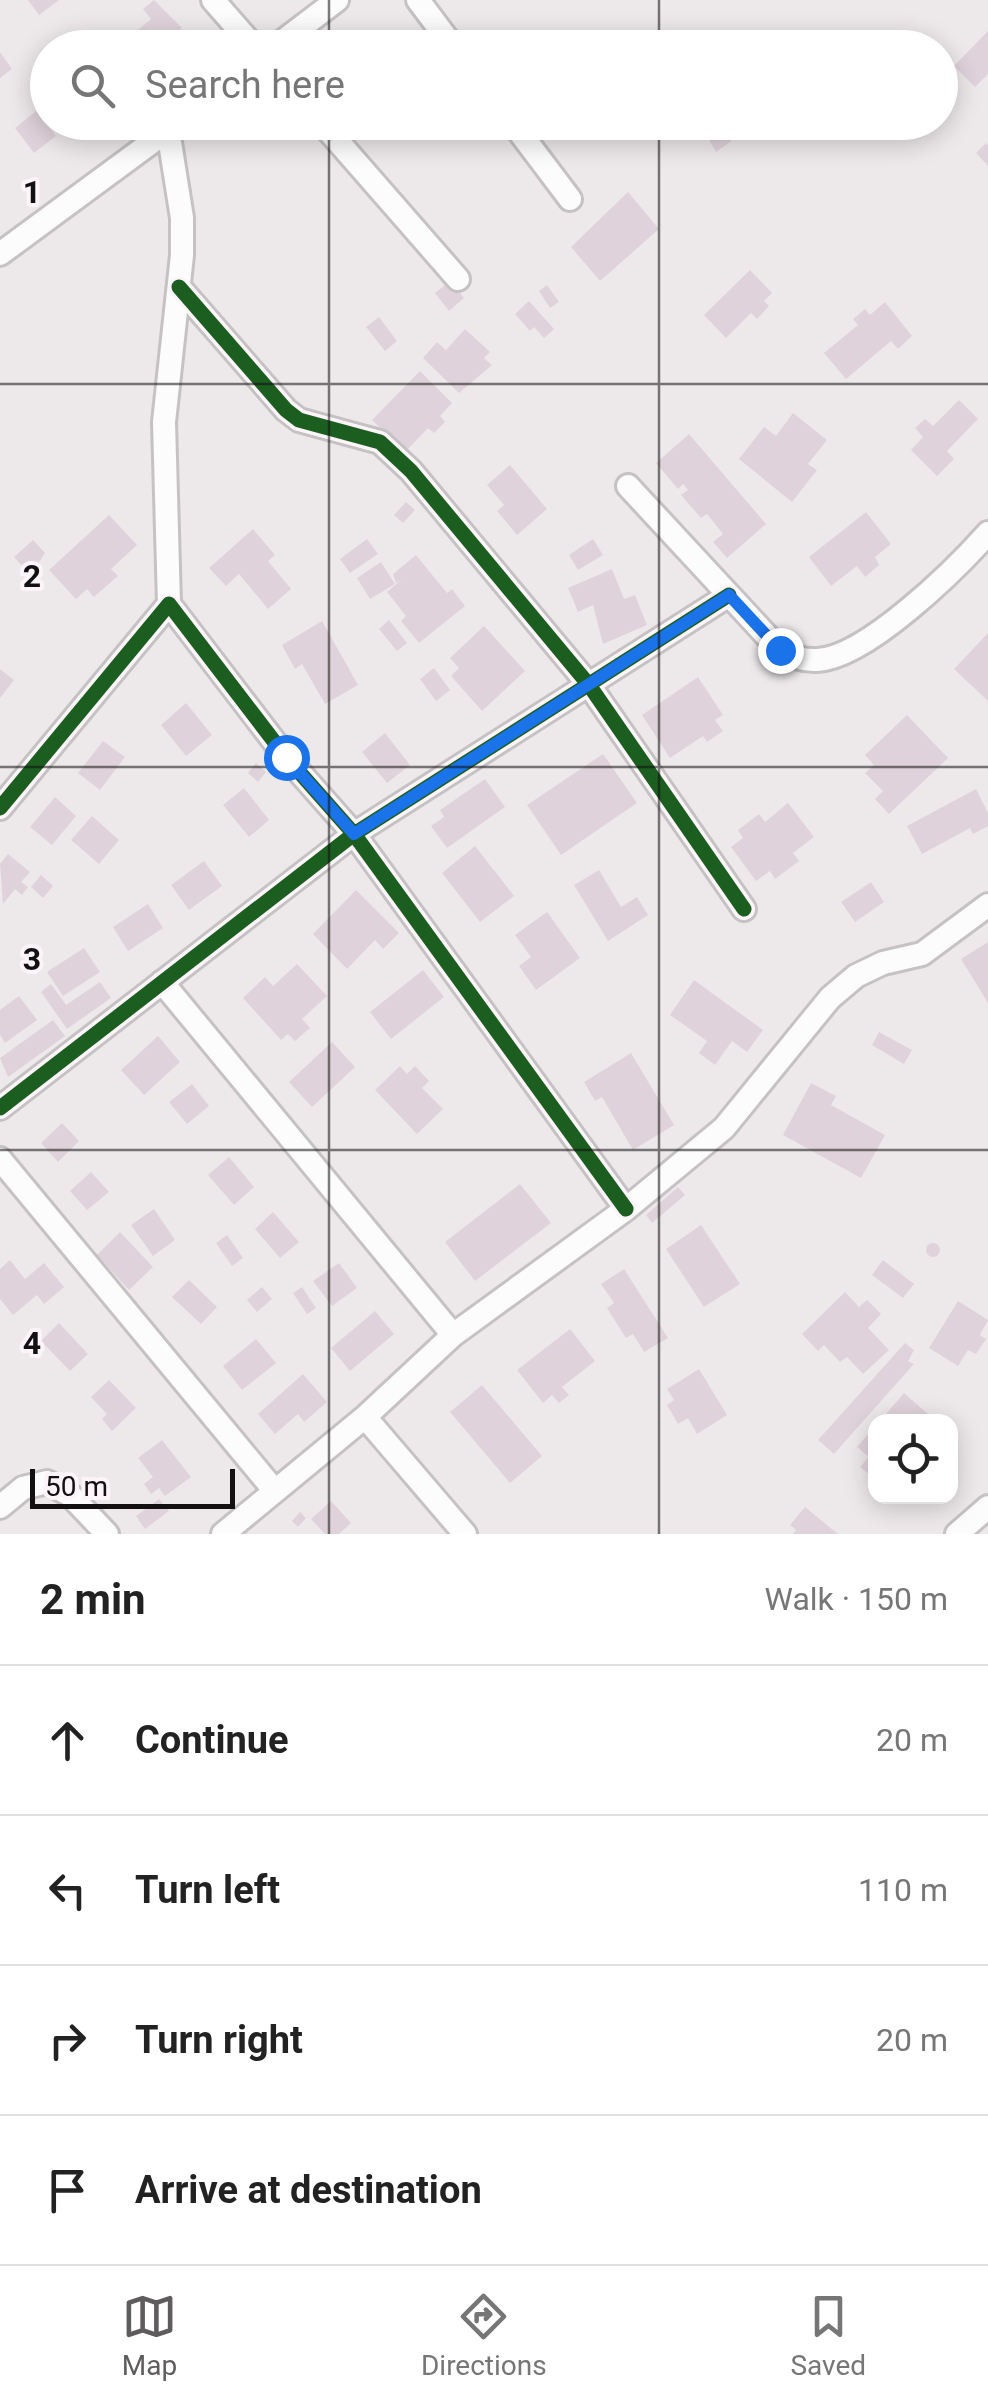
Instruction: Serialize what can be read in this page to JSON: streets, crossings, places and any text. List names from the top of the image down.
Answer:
{
  "scale_bar": "50 m",
  "page": {
    "search": "Search here",
    "scale": "50 m",
    "heading": ["2 min", "Walk · 150 m"],
    "list": [
      ["Continue", "20 m"],
      ["Turn left", "110 m"],
      ["Turn right", "20 m"],
      "Arrive at destination"
    ],
    "nav": ["Map", "Directions", "Saved"]
  },
  "grid": {
    "rows": [
      "1",
      "2",
      "3",
      "4"
    ]
  }
}
